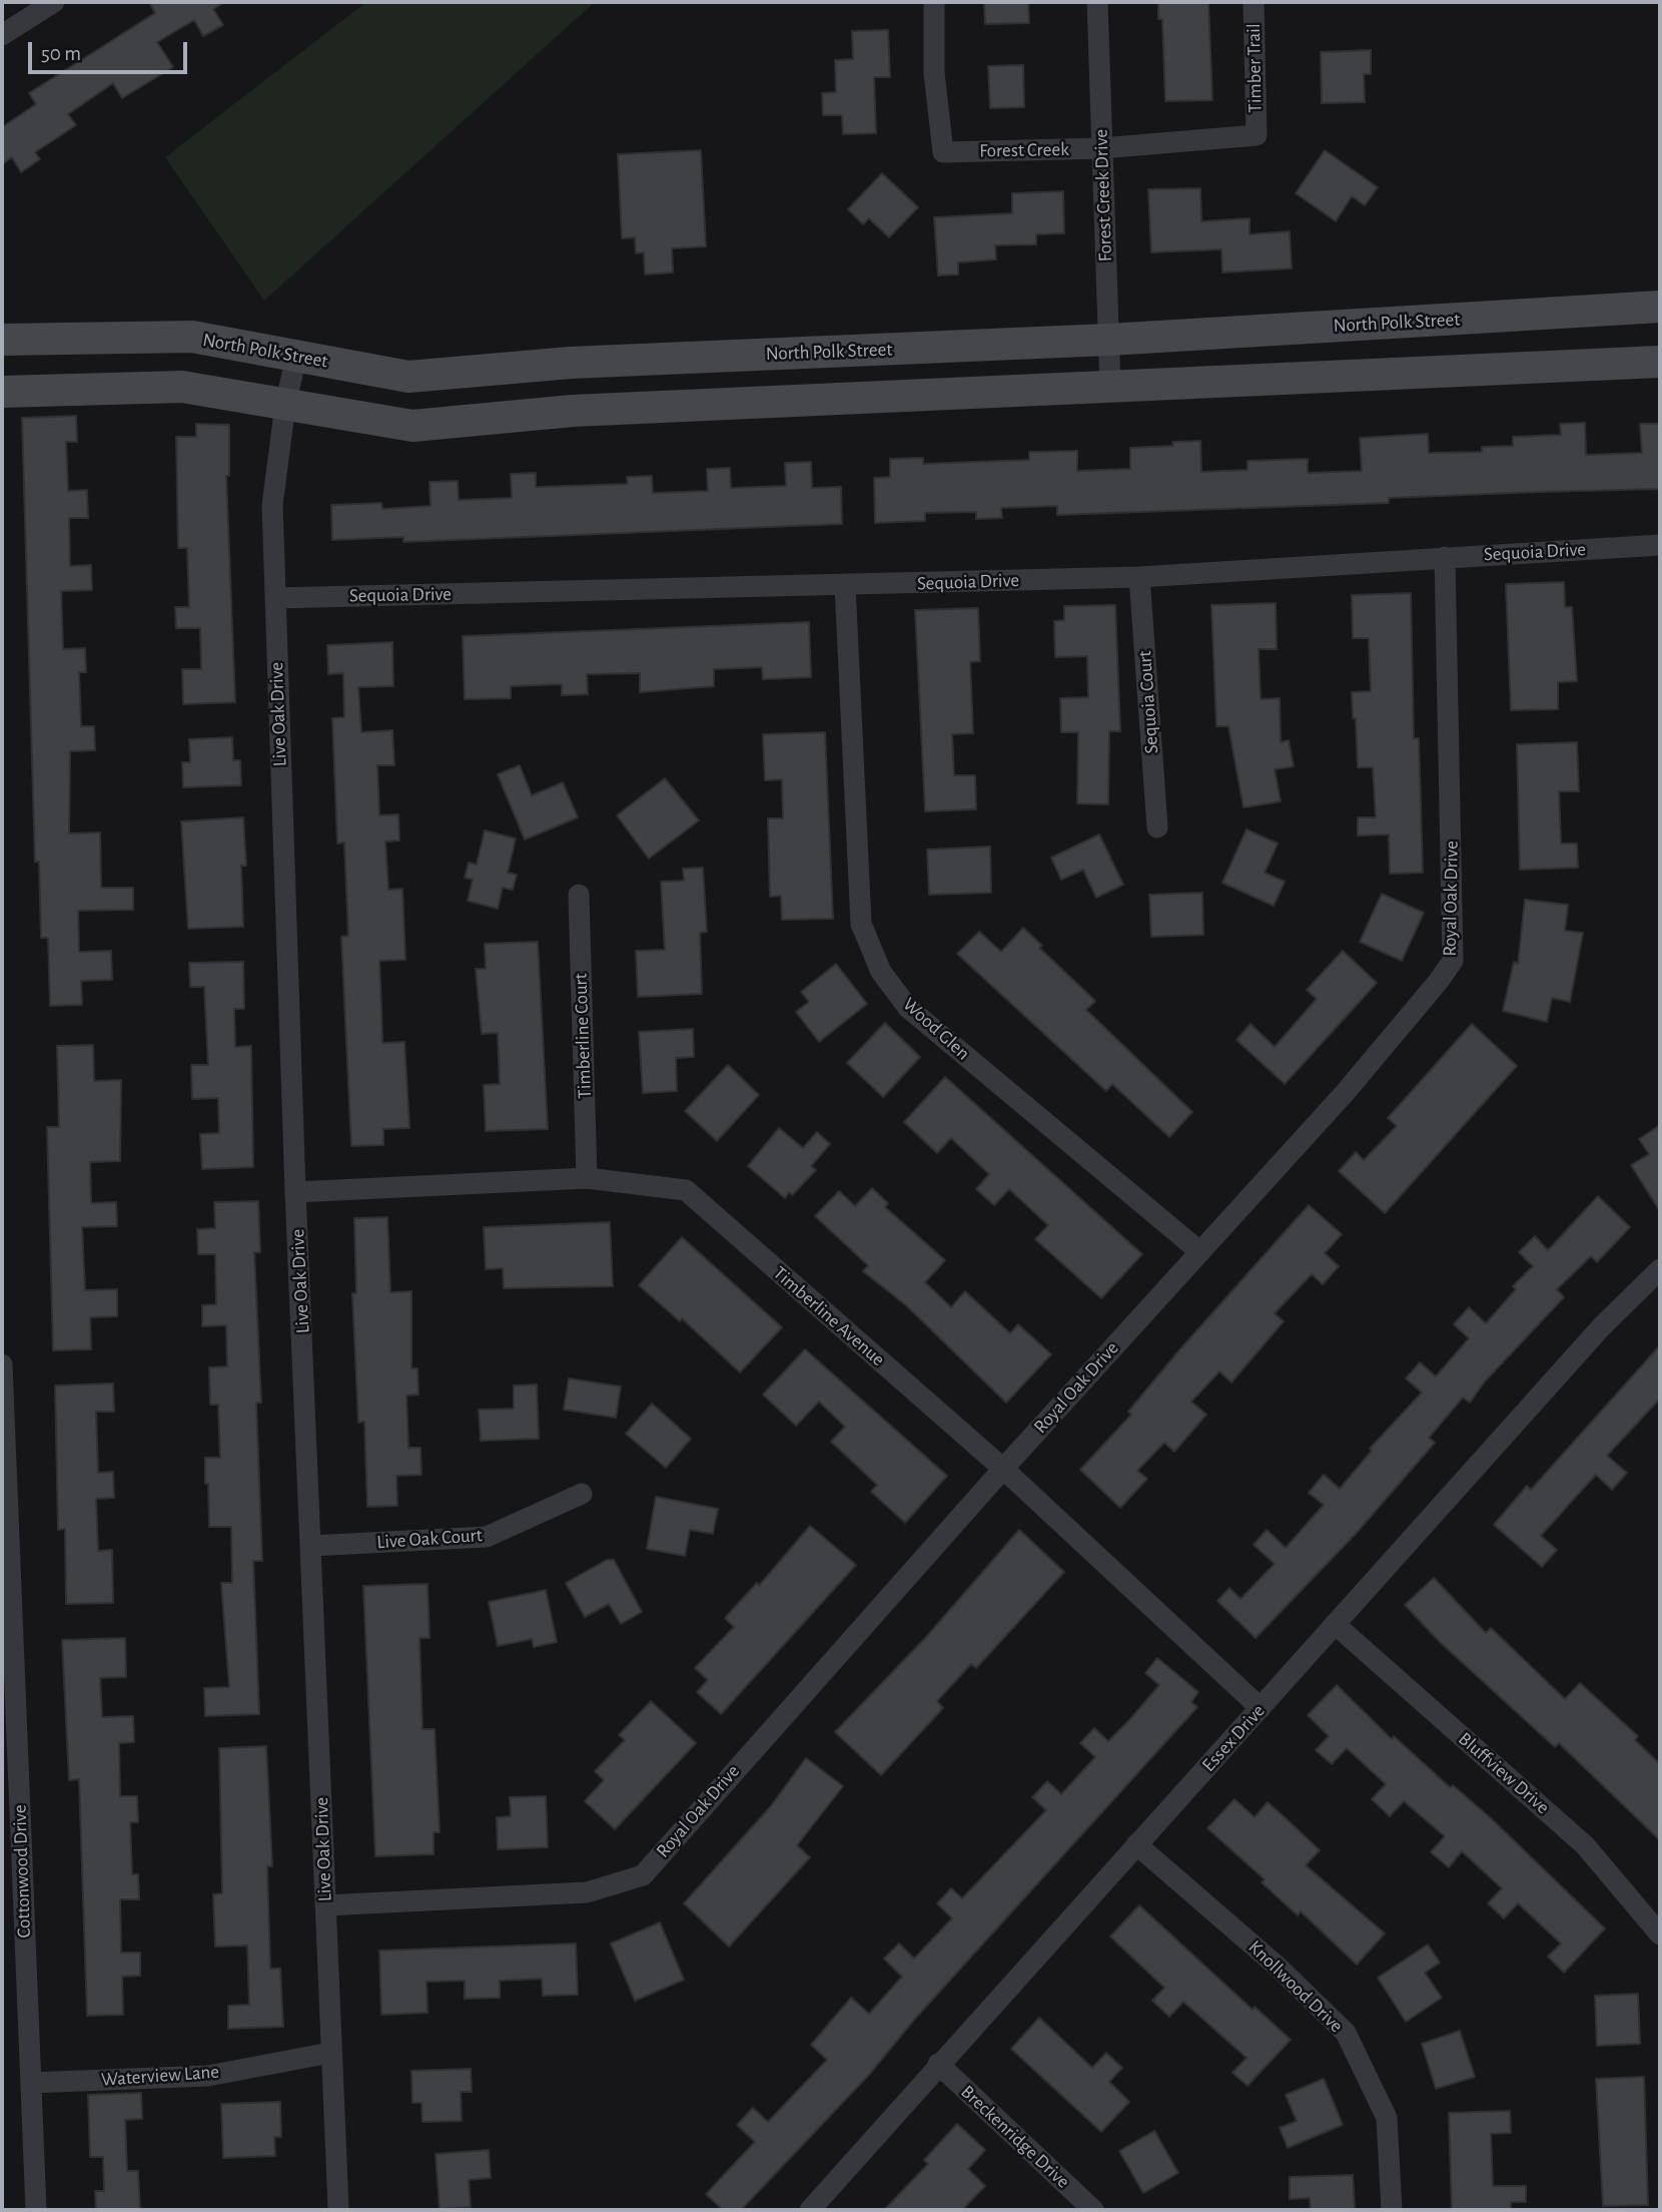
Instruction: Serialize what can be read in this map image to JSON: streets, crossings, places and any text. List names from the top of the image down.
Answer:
{
  "streets": {
    "main road": ["North Polk Street"],
    "street": [
      "Timber Trail",
      "Forest Creek",
      "Forest Creek Drive",
      "Sequoia Drive",
      "Sequoia Court",
      "Live Oak Drive",
      "Royal Oak Drive",
      "Wood Glen",
      "Timberline Court",
      "Timberline Avenue",
      "Live Oak Court",
      "Essex Drive",
      "Bluffview Drive",
      "Cottonwood Drive",
      "Knollwood Drive",
      "Waterview Lane",
      "Breckenridge Drive"
    ]
  },
  "crossings": [
    ["Timber Trail", "Forest Creek"],
    ["Forest Creek", "Forest Creek Drive"],
    ["Forest Creek Drive", "North Polk Street"],
    ["North Polk Street", "Live Oak Drive"],
    ["Sequoia Drive", "Sequoia Court"],
    ["Sequoia Drive", "Live Oak Drive"],
    ["Sequoia Drive", "Royal Oak Drive"],
    ["Sequoia Drive", "Wood Glen"],
    ["Live Oak Drive", "Royal Oak Drive"],
    ["Live Oak Drive", "Timberline Avenue"],
    ["Live Oak Drive", "Live Oak Court"],
    ["Live Oak Drive", "Waterview Lane"],
    ["Royal Oak Drive", "Wood Glen"],
    ["Royal Oak Drive", "Timberline Avenue"],
    ["Timberline Court", "Timberline Avenue"],
    ["Timberline Avenue", "Essex Drive"],
    ["Essex Drive", "Bluffview Drive"],
    ["Essex Drive", "Knollwood Drive"],
    ["Essex Drive", "Breckenridge Drive"],
    ["Cottonwood Drive", "Waterview Lane"]
  ],
  "scale_bar": "50 m"
}
